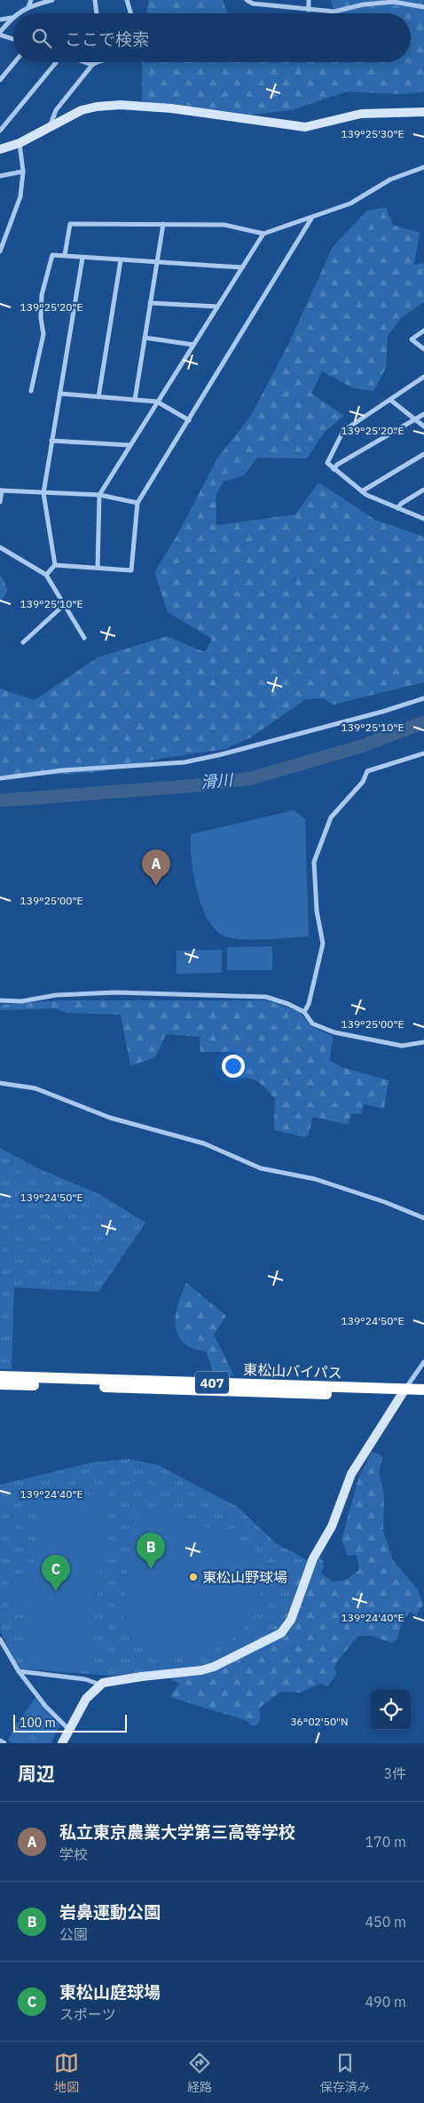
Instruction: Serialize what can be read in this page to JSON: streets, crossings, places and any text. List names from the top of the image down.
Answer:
{
  "streets": {
    "highway": ["東松山バイパス", "407"]
  },
  "water": ["滑川"],
  "places": ["東松山野球場"],
  "scale_bar": "100 m",
  "page": {
    "search": "ここで検索",
    "pins": ["A", "B", "C"],
    "scale": "100 m",
    "heading": ["周辺", "3件"],
    "list": [
      {
        "mark": "A",
        "name": "私立東京農業大学第三高等学校",
        "note": "学校",
        "value": "170 m"
      },
      {
        "mark": "B",
        "name": "岩鼻運動公園",
        "note": "公園",
        "value": "450 m"
      },
      {
        "mark": "C",
        "name": "東松山庭球場",
        "note": "スポーツ",
        "value": "490 m"
      }
    ],
    "nav": ["地図", "経路", "保存済み"]
  },
  "coordinates": [
    "139°25'30\"E",
    "139°25'20\"E",
    "139°25'10\"E",
    "139°25'00\"E",
    "139°24'50\"E",
    "139°24'40\"E",
    "36°02'50\"N"
  ]
}
